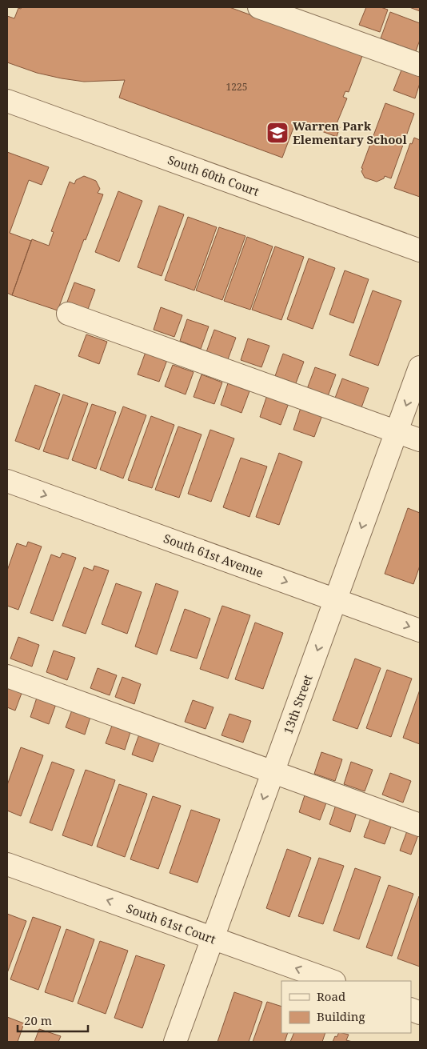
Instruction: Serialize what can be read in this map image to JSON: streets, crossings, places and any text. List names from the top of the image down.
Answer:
{
  "streets": {
    "street": [
      "South 60th Court",
      "South 61st Avenue",
      "13th Street",
      "South 61st Court"
    ]
  },
  "crossings": [
    ["South 61st Avenue", "13th Street"],
    ["13th Street", "South 61st Court"]
  ],
  "one_way": ["13th Street"],
  "places": {
    "school or university": ["Warren Park Elementary School"]
  },
  "house_numbers": ["1225"],
  "legend": ["Road", "Building"],
  "scale_bar": "20 m"
}
